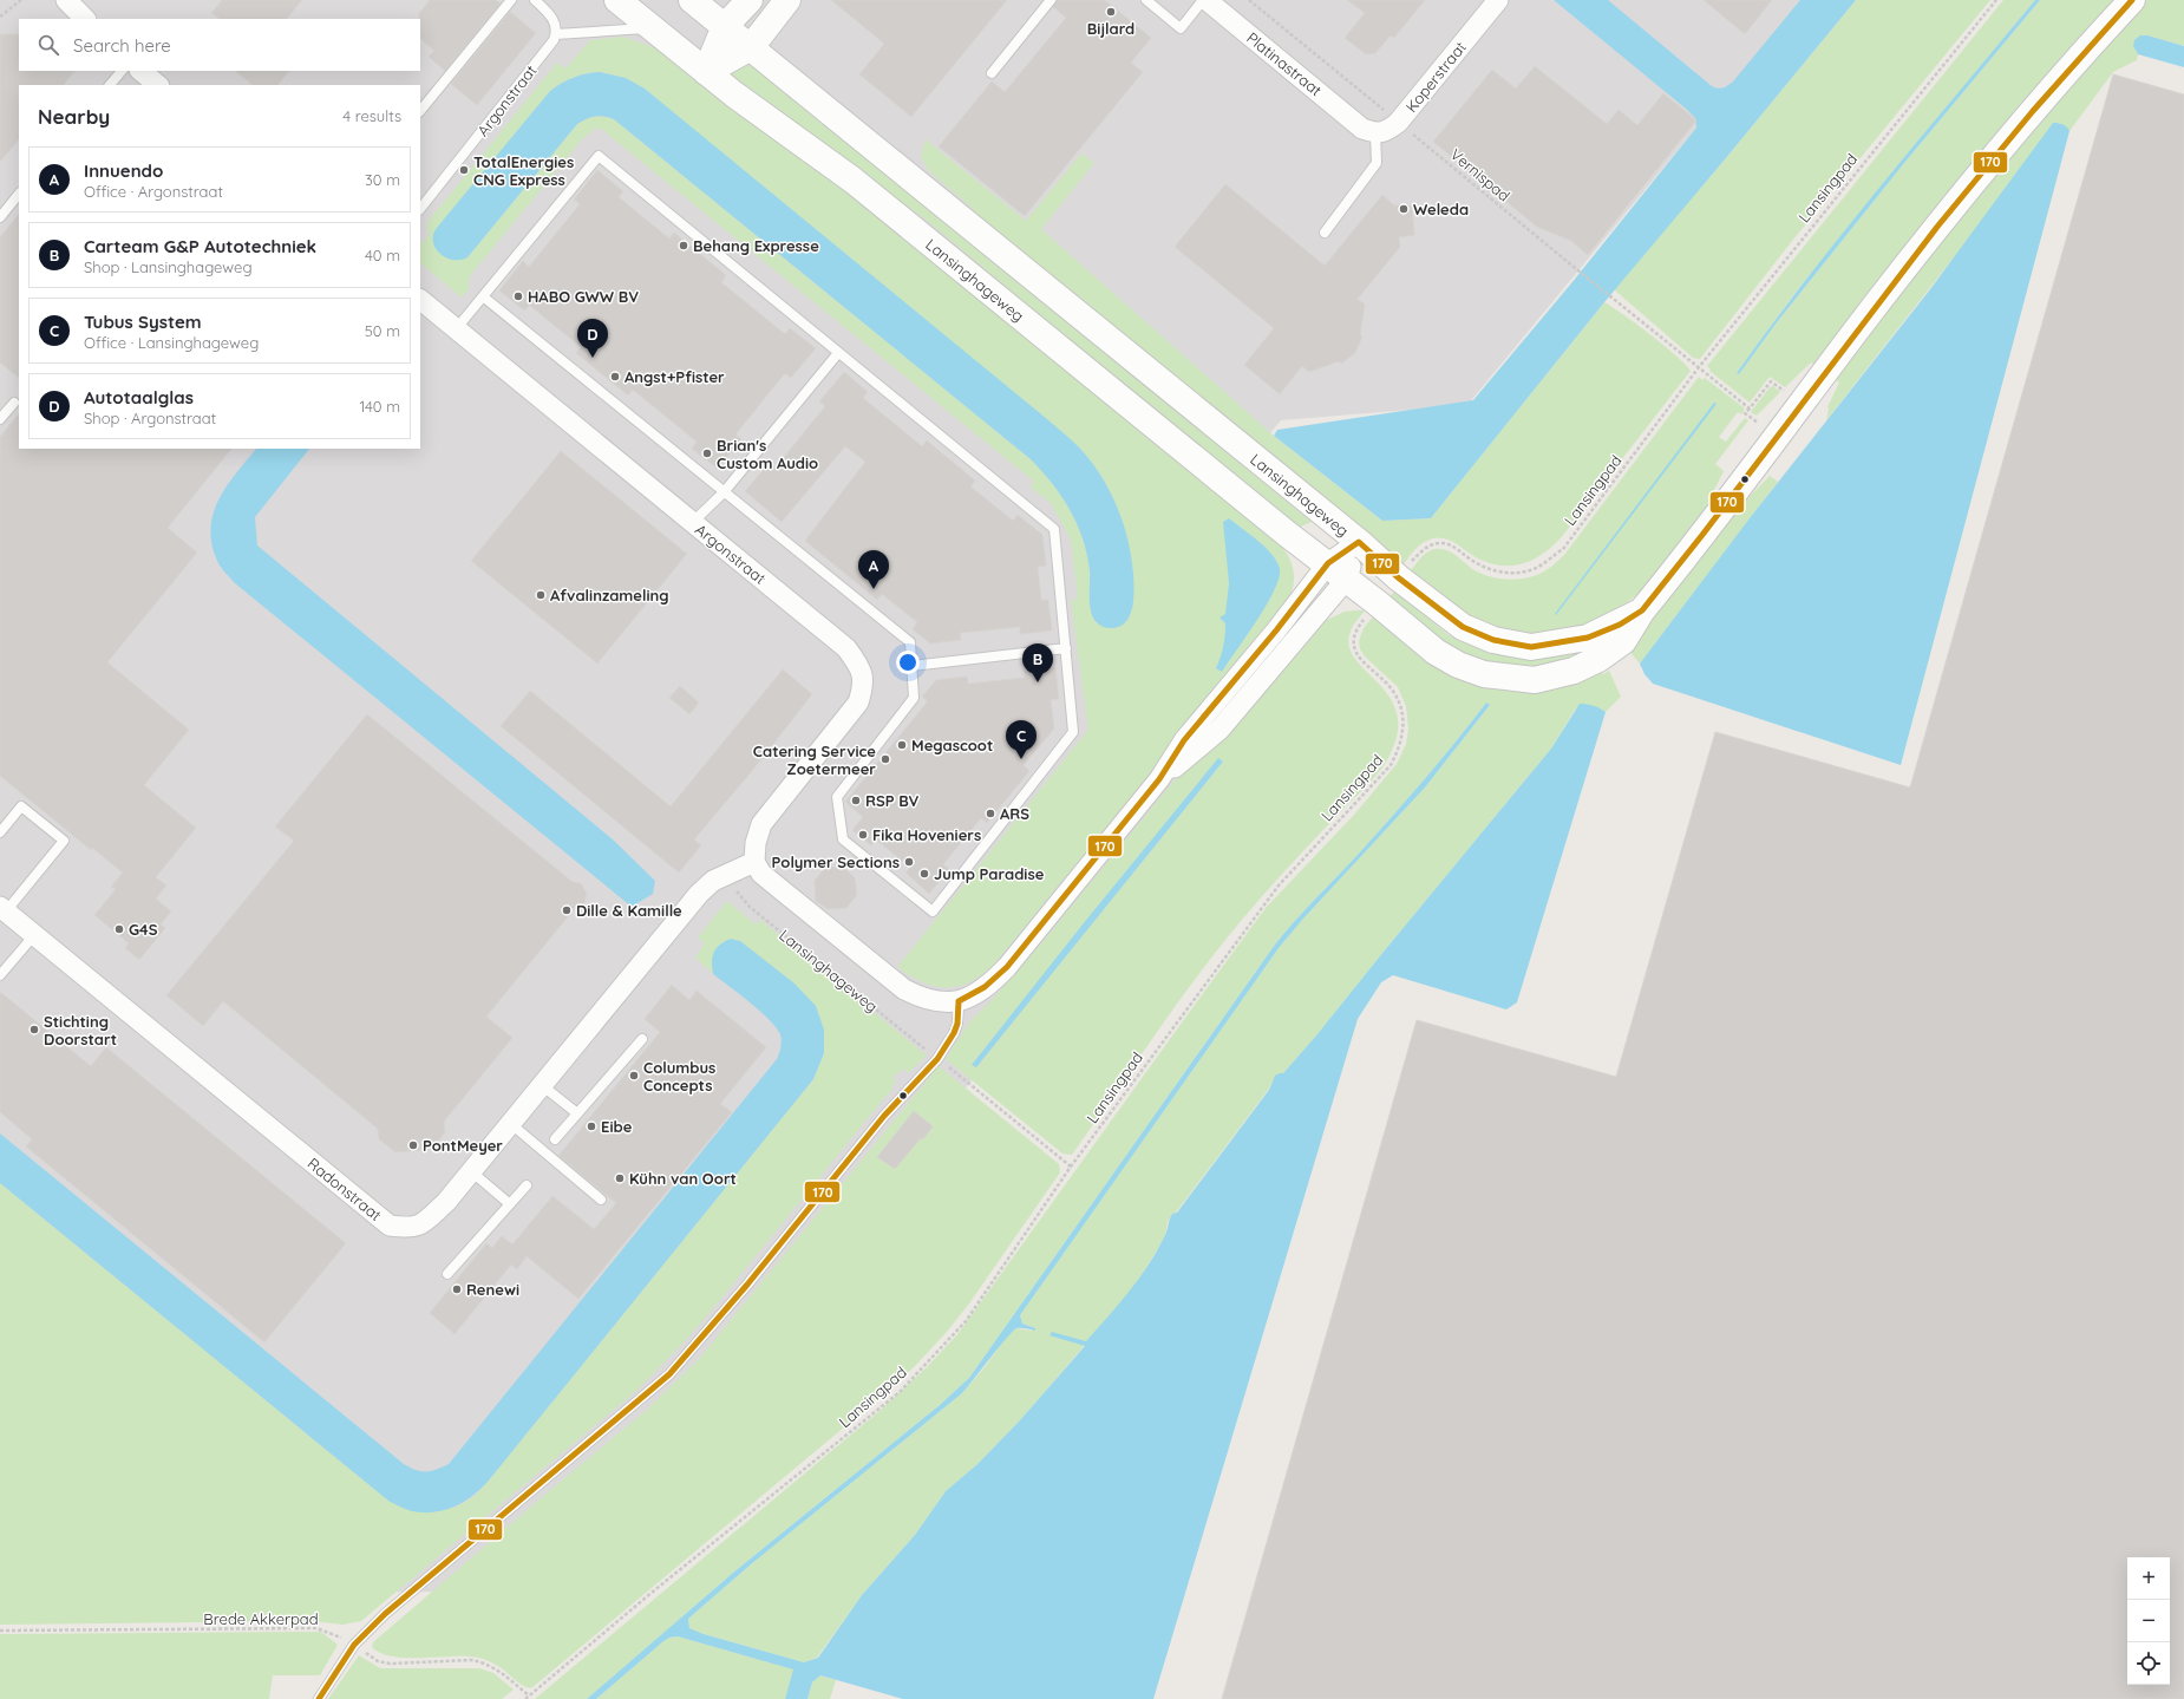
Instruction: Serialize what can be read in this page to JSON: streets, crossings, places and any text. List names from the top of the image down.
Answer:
{
  "streets": {
    "street": [
      "Platinastraat",
      "Koperstraat",
      "Argonstraat",
      "Lansinghageweg",
      "Radonstraat"
    ],
    "path": ["Vernispad", "Lansingpad", "Brede Akkerpad"]
  },
  "crossings": [
    ["Platinastraat", "Koperstraat"],
    ["Koperstraat", "Vernispad"],
    ["Argonstraat", "Lansinghageweg"],
    ["Argonstraat", "Radonstraat"],
    ["Vernispad", "Lansingpad"],
    ["Lansingpad", "Lansinghageweg"],
    ["Lansingpad", "Brede Akkerpad"],
    ["Lansinghageweg", "Radonstraat"]
  ],
  "places": [
    "Bijlard",
    "TotalEnergies CNG Express",
    "Weleda",
    "Behang Expresse",
    "HABO GWW BV",
    "Angst+Pfister",
    "Brian's Custom Audio",
    "Afvalinzameling",
    "Megascoot",
    "Catering Service Zoetermeer",
    "RSP BV",
    "ARS",
    "Fika Hoveniers",
    "Polymer Sections",
    "Jump Paradise",
    "Dille & Kamille",
    "G4S",
    "Stichting Doorstart",
    "Columbus Concepts",
    "Eibe",
    "PontMeyer",
    "Kühn van Oort",
    "Renewi"
  ],
  "lines": ["transit line 170"],
  "page": {
    "search": "Search here",
    "heading": ["Nearby", "4 results"],
    "list": [
      {
        "mark": "A",
        "name": "Innuendo",
        "note": "Office · Argonstraat",
        "value": "30 m"
      },
      {
        "mark": "B",
        "name": "Carteam G&P Autotechniek",
        "note": "Shop · Lansinghageweg",
        "value": "40 m"
      },
      {
        "mark": "C",
        "name": "Tubus System",
        "note": "Office · Lansinghageweg",
        "value": "50 m"
      },
      {
        "mark": "D",
        "name": "Autotaalglas",
        "note": "Shop · Argonstraat",
        "value": "140 m"
      }
    ],
    "pins": [
      "D",
      "A",
      "B",
      "C"
    ],
    "map_buttons": ["+", "−"]
  }
}
